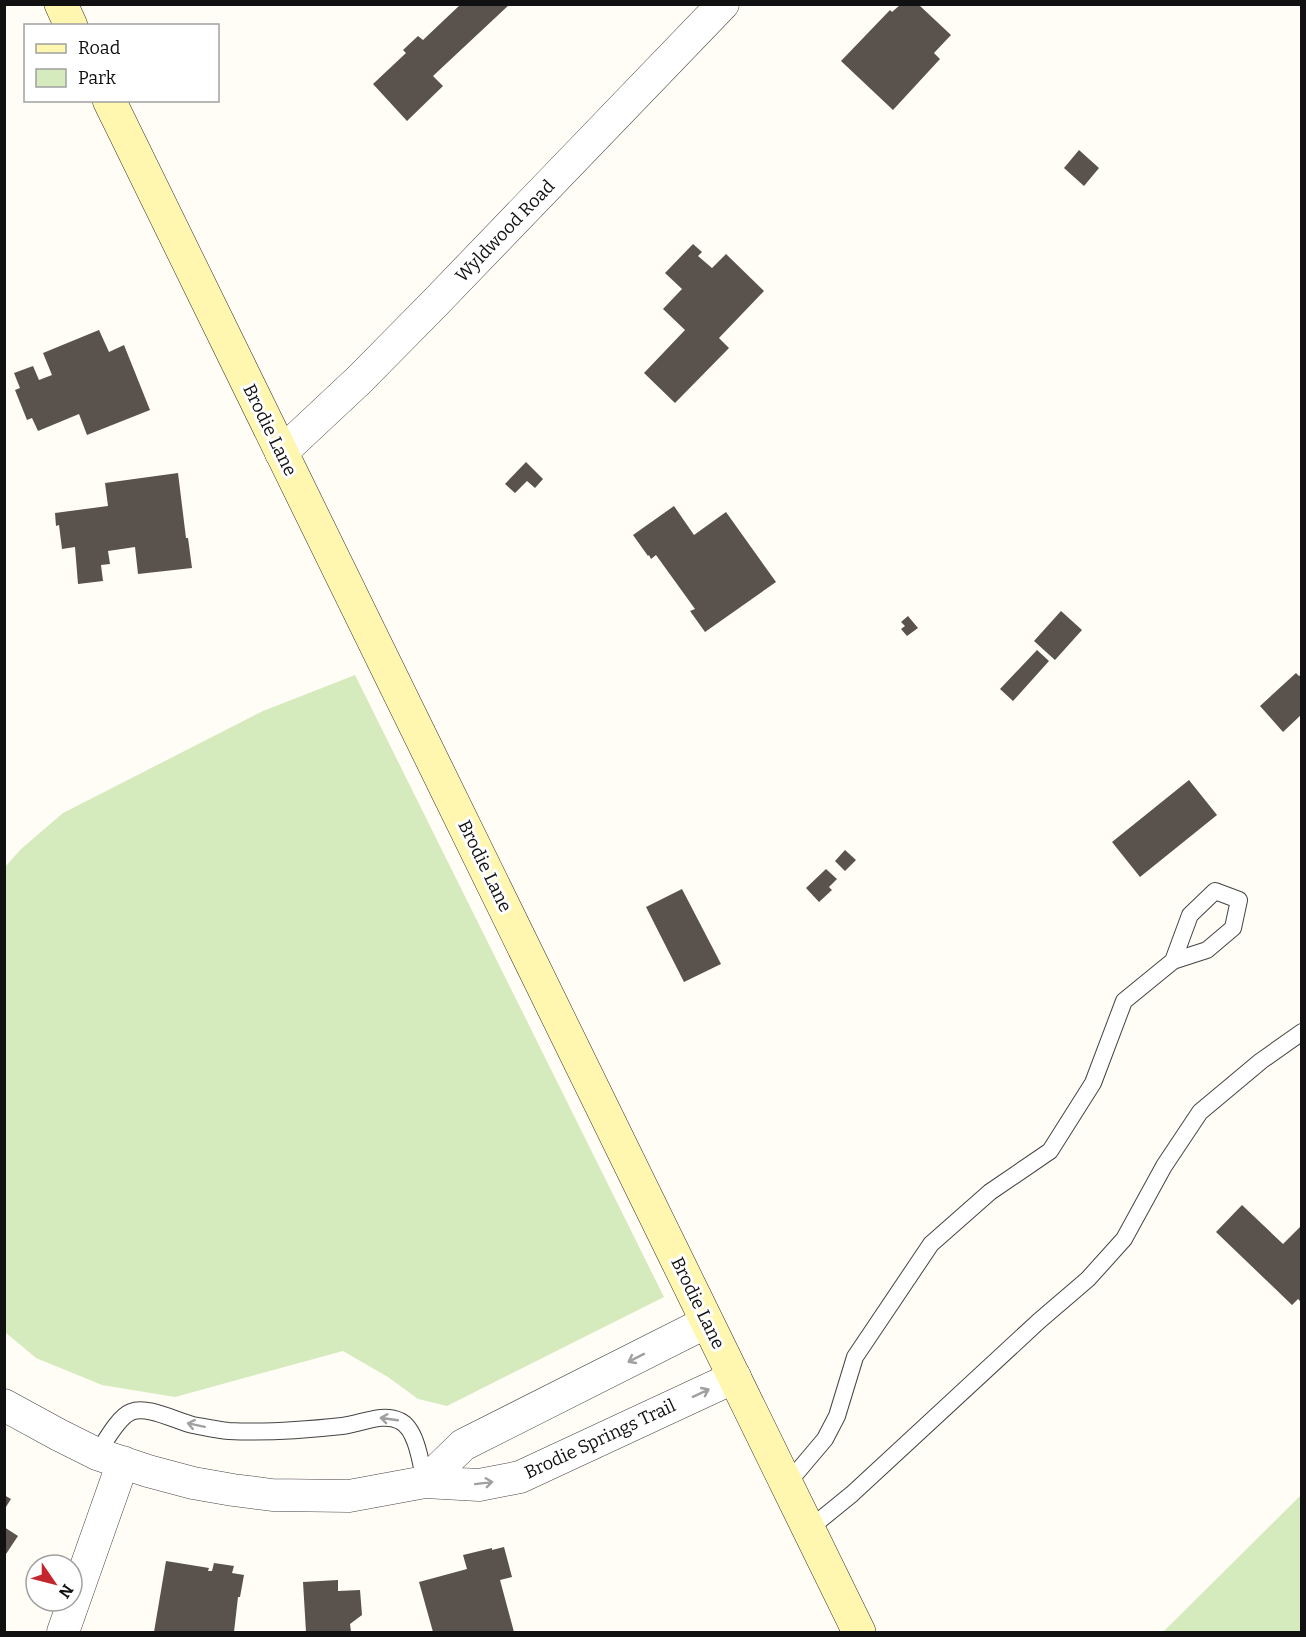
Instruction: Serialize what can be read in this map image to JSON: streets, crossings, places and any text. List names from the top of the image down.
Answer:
{
  "streets": {
    "main road": ["Brodie Lane"],
    "street": ["Wyldwood Road", "Brodie Springs Trail"]
  },
  "crossings": [
    ["Wyldwood Road", "Brodie Lane"],
    ["Brodie Lane", "Brodie Springs Trail"]
  ],
  "legend": ["Road", "Park"],
  "north": "bottom right"
}
